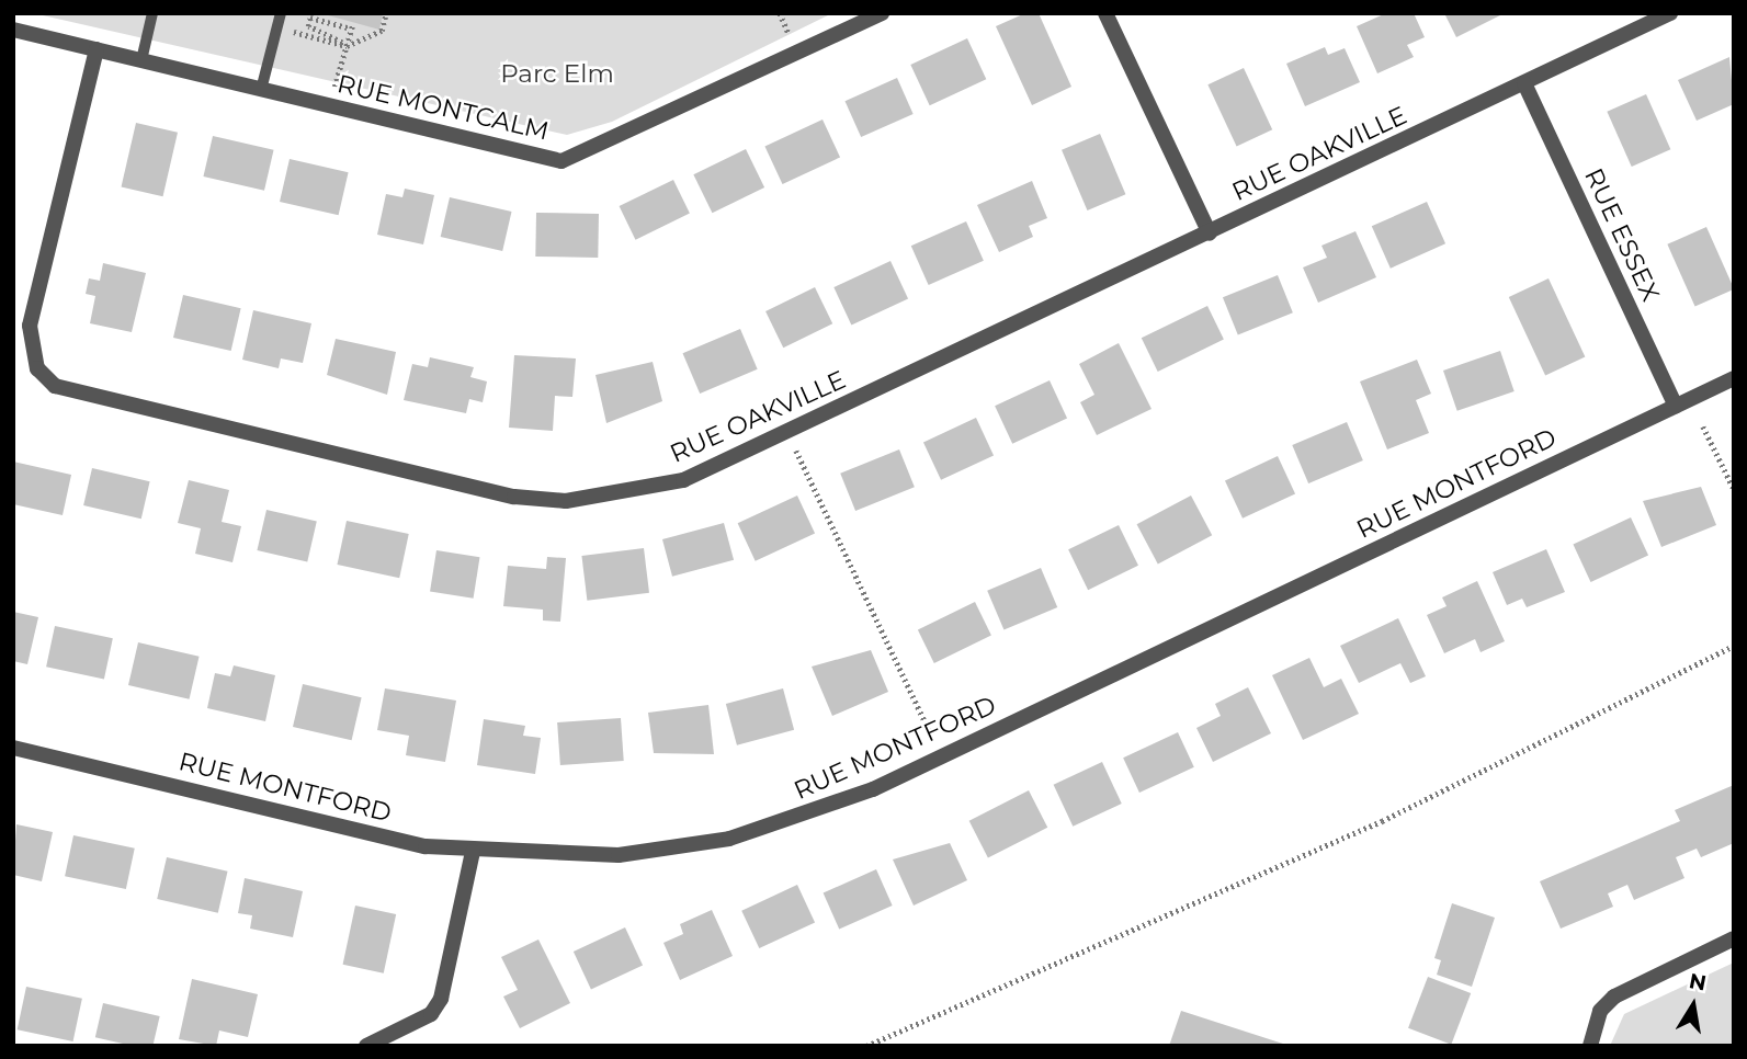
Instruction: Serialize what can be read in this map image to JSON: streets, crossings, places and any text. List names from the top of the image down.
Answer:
{
  "streets": {
    "street": [
      "RUE MONTCALM",
      "RUE OAKVILLE",
      "RUE ESSEX",
      "RUE MONTFORD"
    ]
  },
  "crossings": [
    ["RUE MONTCALM", "RUE OAKVILLE"],
    ["RUE OAKVILLE", "RUE ESSEX"],
    ["RUE ESSEX", "RUE MONTFORD"]
  ],
  "parks": ["Parc Elm"],
  "north": "top"
}
